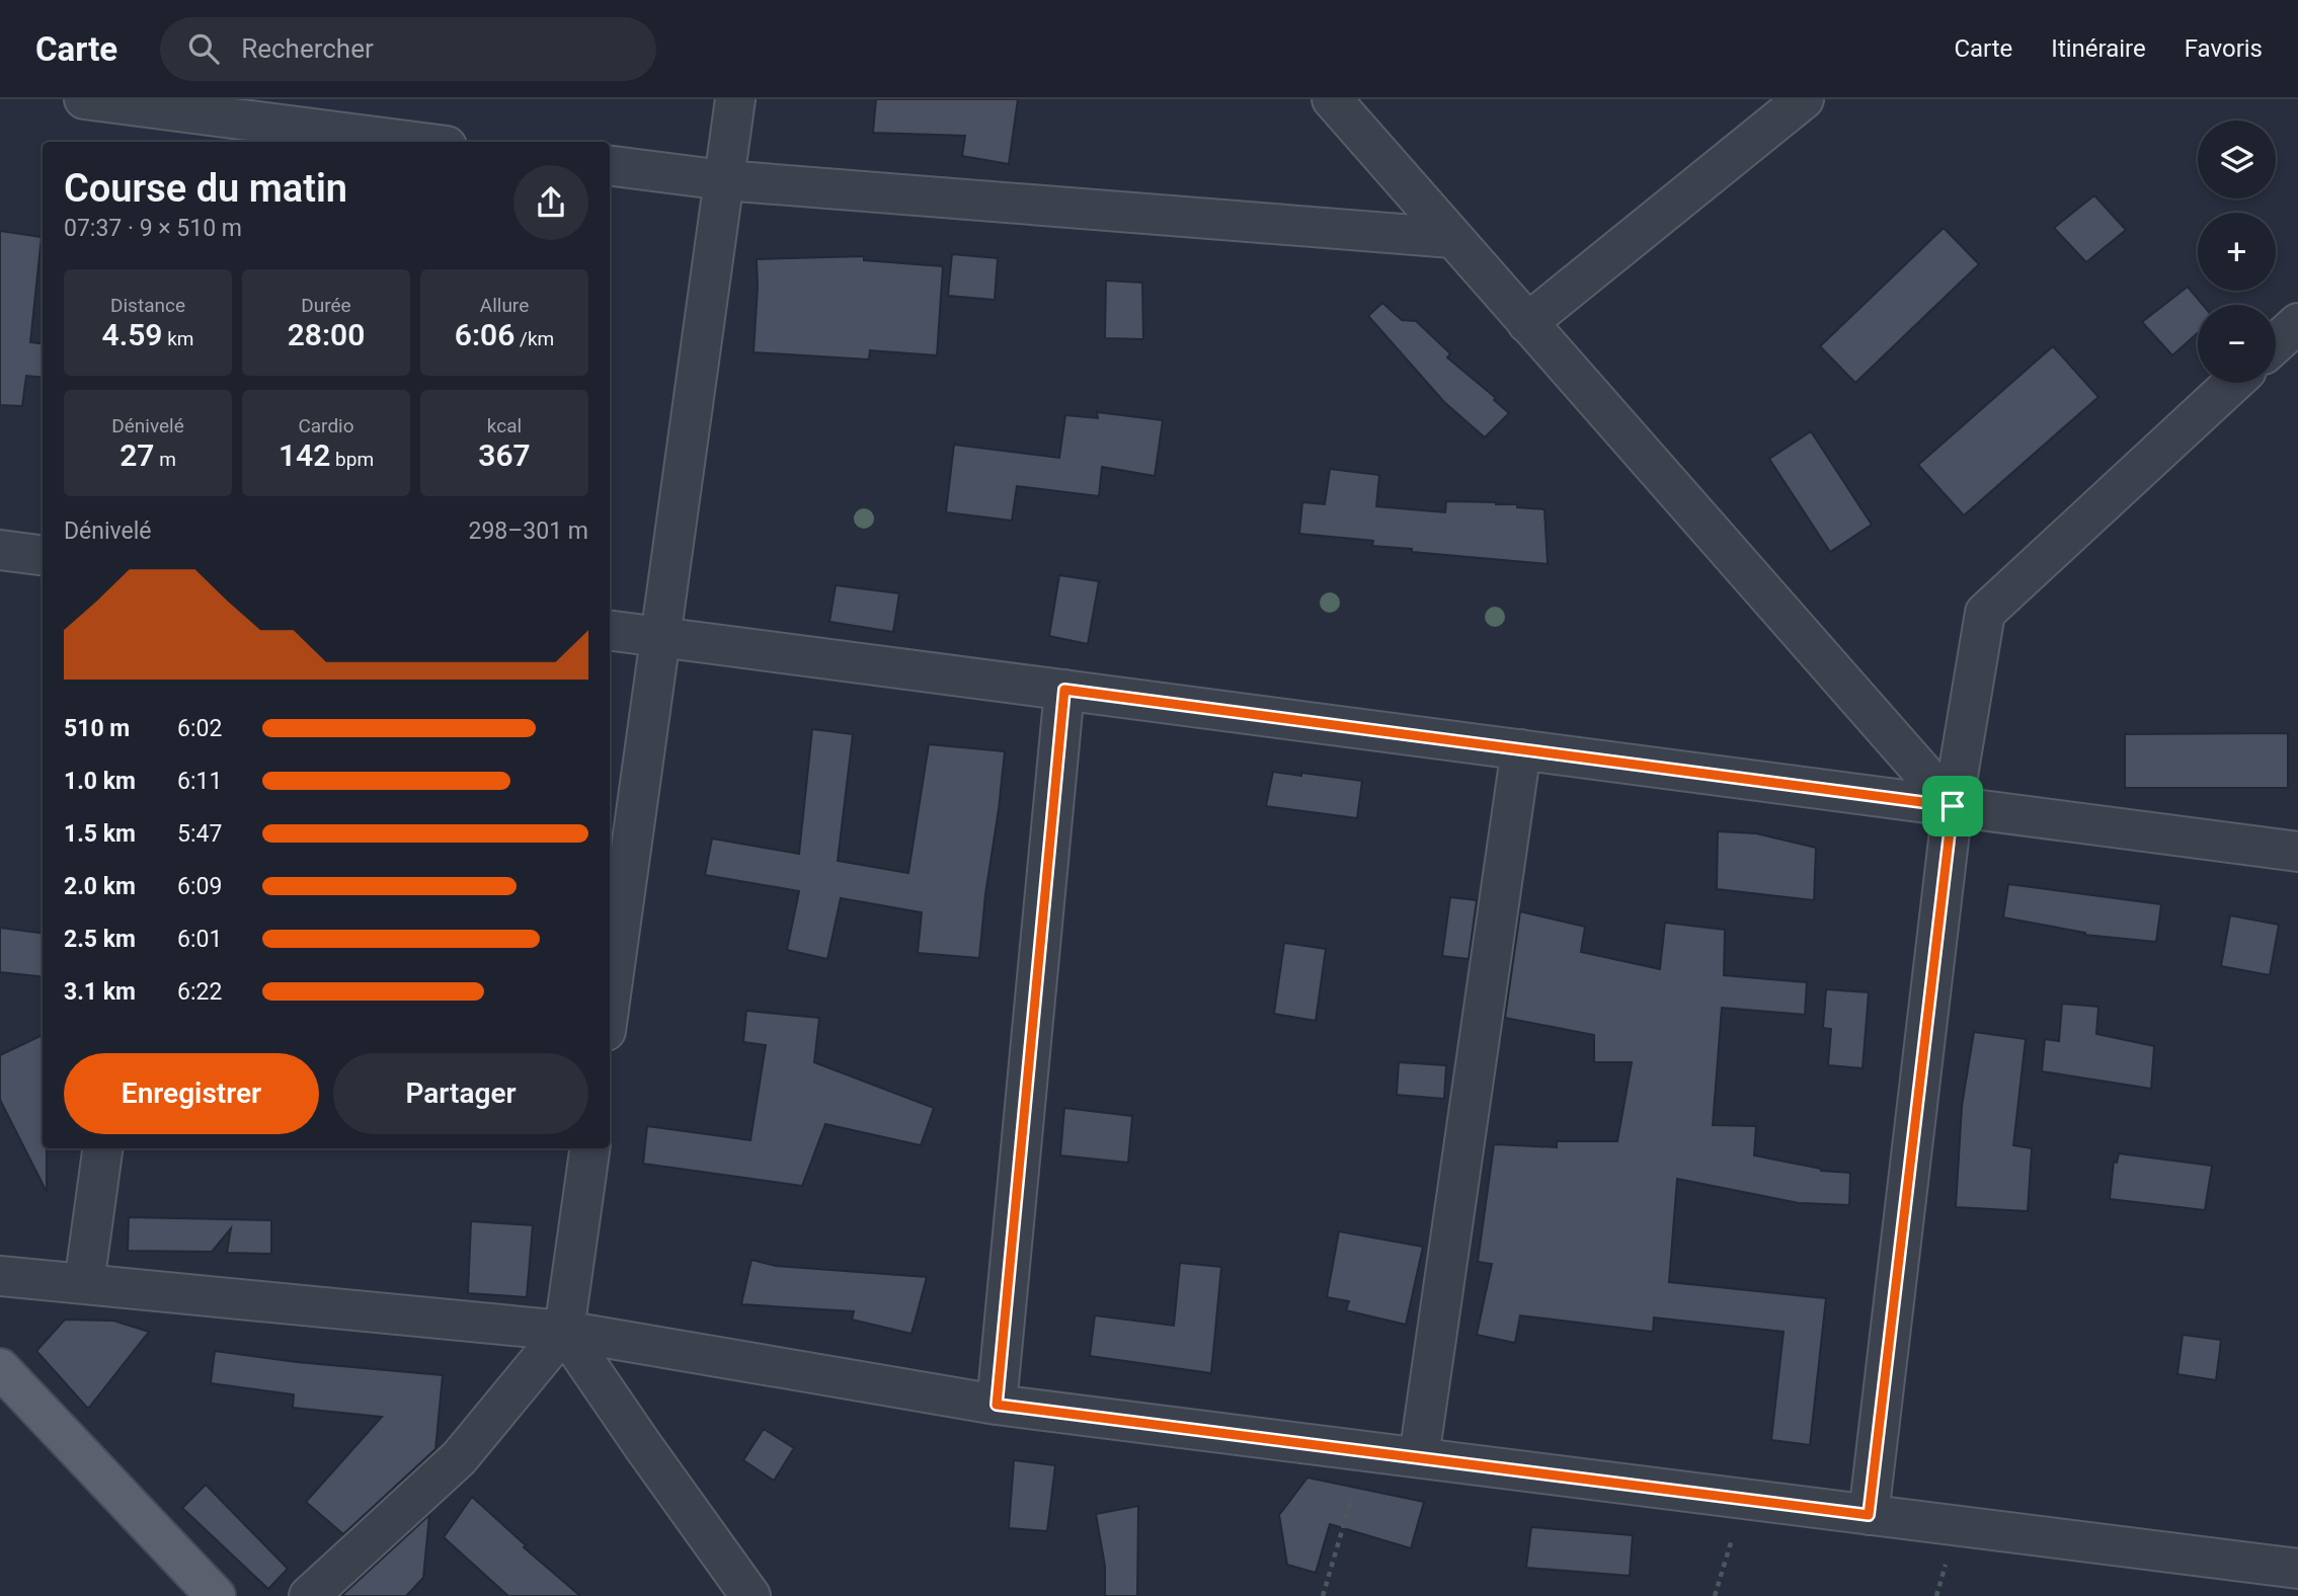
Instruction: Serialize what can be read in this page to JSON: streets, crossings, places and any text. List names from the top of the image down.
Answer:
{
  "page": {
    "header": "Carte",
    "search": "Rechercher",
    "nav": ["Carte", "Itinéraire", "Favoris"],
    "map_buttons": ["+", "−"],
    "heading": ["Course du matin", "07:37 · 9 × 510 m"],
    "stats": [
      ["Distance", "4.59 km"],
      ["Durée", "28:00"],
      ["Allure", "6:06 /km"],
      ["Dénivelé", "27 m"],
      ["Cardio", "142 bpm"],
      ["kcal", "367"]
    ],
    "chart": ["Dénivelé", "298–301 m"],
    "list": [
      {
        "name": "510 m",
        "note": "6:02"
      },
      {
        "name": "1.0 km",
        "note": "6:11"
      },
      {
        "name": "1.5 km",
        "note": "5:47"
      },
      {
        "name": "2.0 km",
        "note": "6:09"
      },
      {
        "name": "2.5 km",
        "note": "6:01"
      },
      {
        "name": "3.1 km",
        "note": "6:22"
      }
    ],
    "buttons": ["Enregistrer", "Partager"]
  }
}
